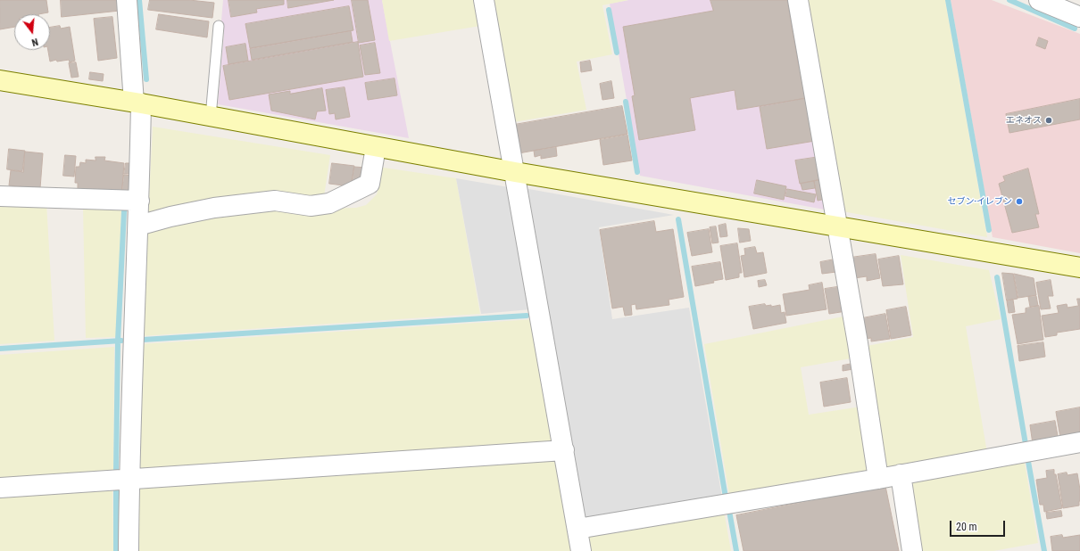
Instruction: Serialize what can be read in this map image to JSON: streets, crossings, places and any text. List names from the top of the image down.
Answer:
{
  "places": ["エネオス", "セブン-イレブン"],
  "scale_bar": "20 m",
  "north": "bottom"
}
